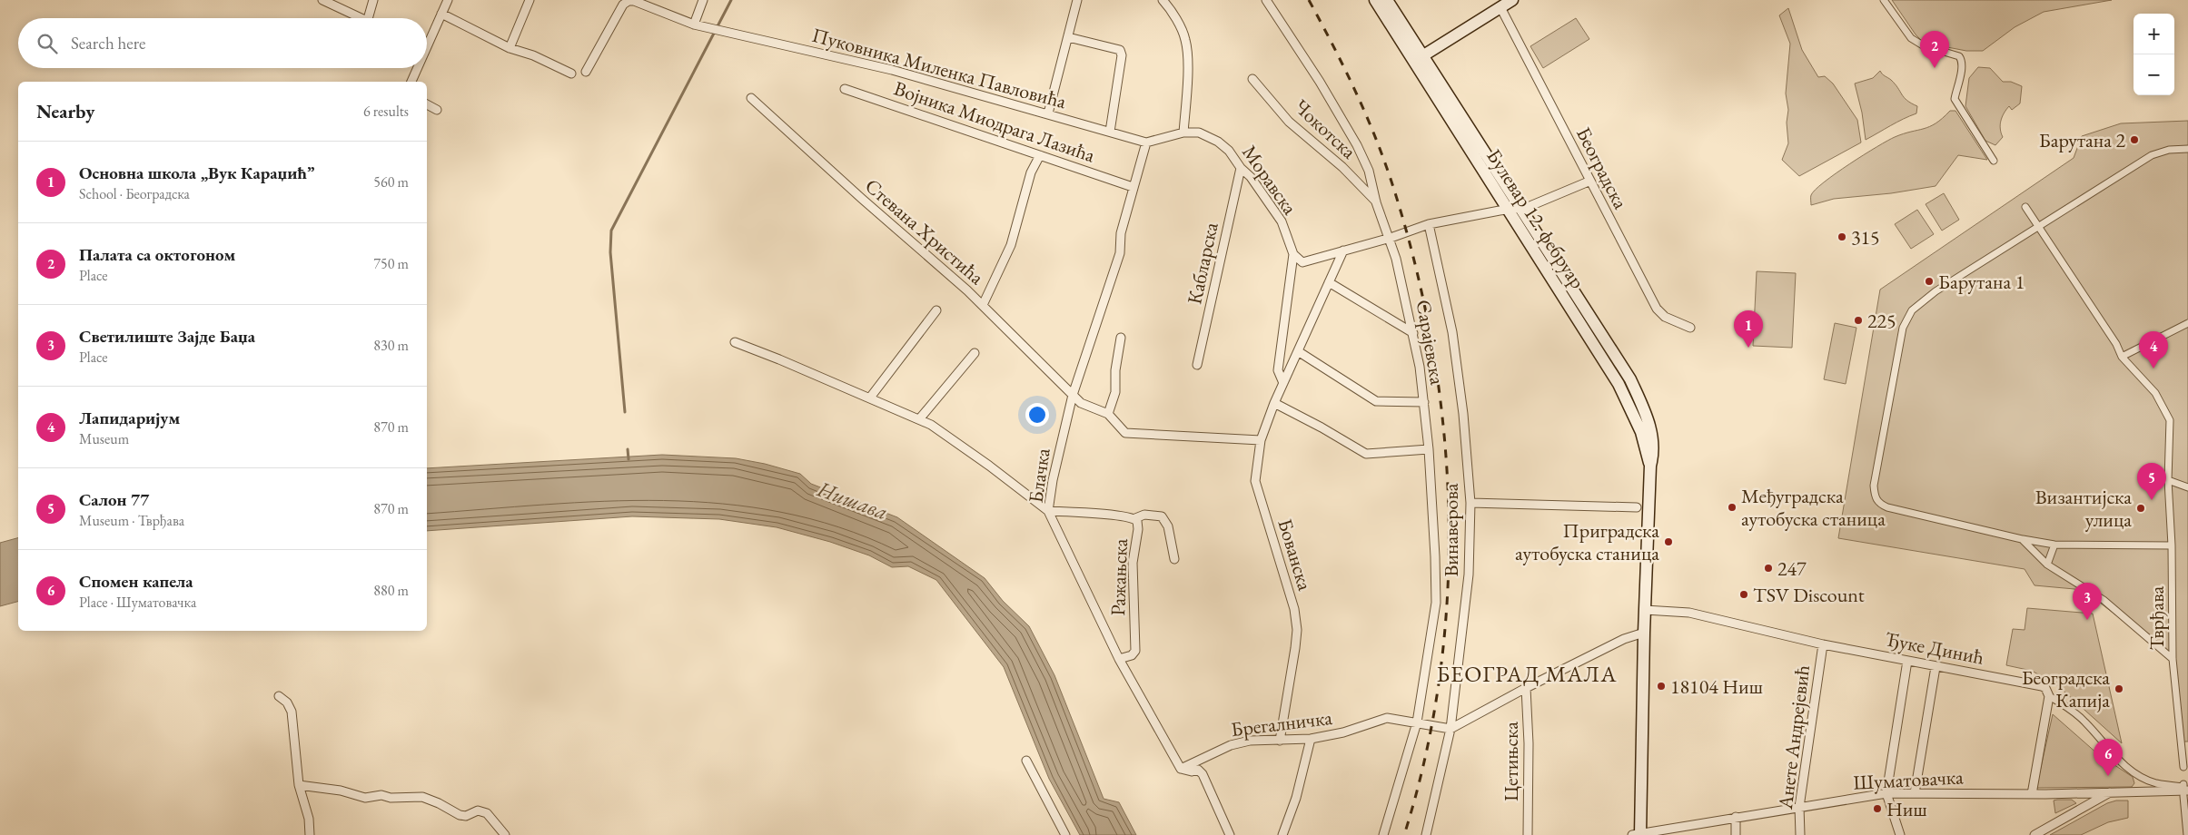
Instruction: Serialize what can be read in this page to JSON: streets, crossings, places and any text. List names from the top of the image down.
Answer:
{
  "streets": {
    "main road": ["Булевар 12. фебруар"],
    "street": [
      "Пуковника Миленка Павловића",
      "Војника Миодрага Лазића",
      "Чокотска",
      "Београдска",
      "Моравска",
      "Стевана Христића",
      "Кабларска",
      "Сарајевска",
      "Блачка",
      "Винаверова",
      "Бованска",
      "Ражањска",
      "Тврђава",
      "Ђуке Динић",
      "Брегалничка",
      "Анете Андрејевић",
      "Цетињска",
      "Шуматовачка"
    ]
  },
  "crossings": [
    ["Пуковника Миленка Павловића", "Моравска"],
    ["Пуковника Миленка Павловића", "Блачка"],
    ["Војника Миодрага Лазића", "Блачка"],
    ["Чокотска", "Сарајевска"],
    ["Моравска", "Кабларска"],
    ["Моравска", "Блачка"],
    ["Булевар 12. фебруар", "Ђуке Динић"],
    ["Булевар 12. фебруар", "Шуматовачка"],
    ["Стевана Христића", "Блачка"],
    ["Сарајевска", "Брегалничка"],
    ["Блачка", "Ражањска"],
    ["Блачка", "Брегалничка"],
    ["Винаверова", "Брегалничка"],
    ["Бованска", "Брегалничка"],
    ["Ђуке Динић", "Анете Андрејевић"],
    ["Ђуке Динић", "Шуматовачка"],
    ["Анете Андрејевић", "Шуматовачка"]
  ],
  "districts": ["БЕОГРАД МАЛА"],
  "water": ["Нишава"],
  "places": [
    "Барутана 2",
    "315",
    "Барутана 1",
    "225",
    "Међуградска аутобуска станица",
    "Византијска улица",
    "Приградска аутобуска станица",
    "247",
    "TSV Discount",
    "18104 Ниш",
    "Београдска Капија",
    "Ниш"
  ],
  "page": {
    "map_buttons": ["+", "−"],
    "search": "Search here",
    "pins": [
      "2",
      "1",
      "4",
      "5",
      "3",
      "6"
    ],
    "heading": ["Nearby", "6 results"],
    "list": [
      {
        "mark": "1",
        "name": "Основна школа „Вук Караџић”",
        "note": "School · Београдска",
        "value": "560 m"
      },
      {
        "mark": "2",
        "name": "Палата са октогоном",
        "note": "Place",
        "value": "750 m"
      },
      {
        "mark": "3",
        "name": "Светилиште Зајде Баџа",
        "note": "Place",
        "value": "830 m"
      },
      {
        "mark": "4",
        "name": "Лапидаријум",
        "note": "Museum",
        "value": "870 m"
      },
      {
        "mark": "5",
        "name": "Салон 77",
        "note": "Museum · Тврђава",
        "value": "870 m"
      },
      {
        "mark": "6",
        "name": "Спомен капела",
        "note": "Place · Шуматовачка",
        "value": "880 m"
      }
    ]
  }
}
